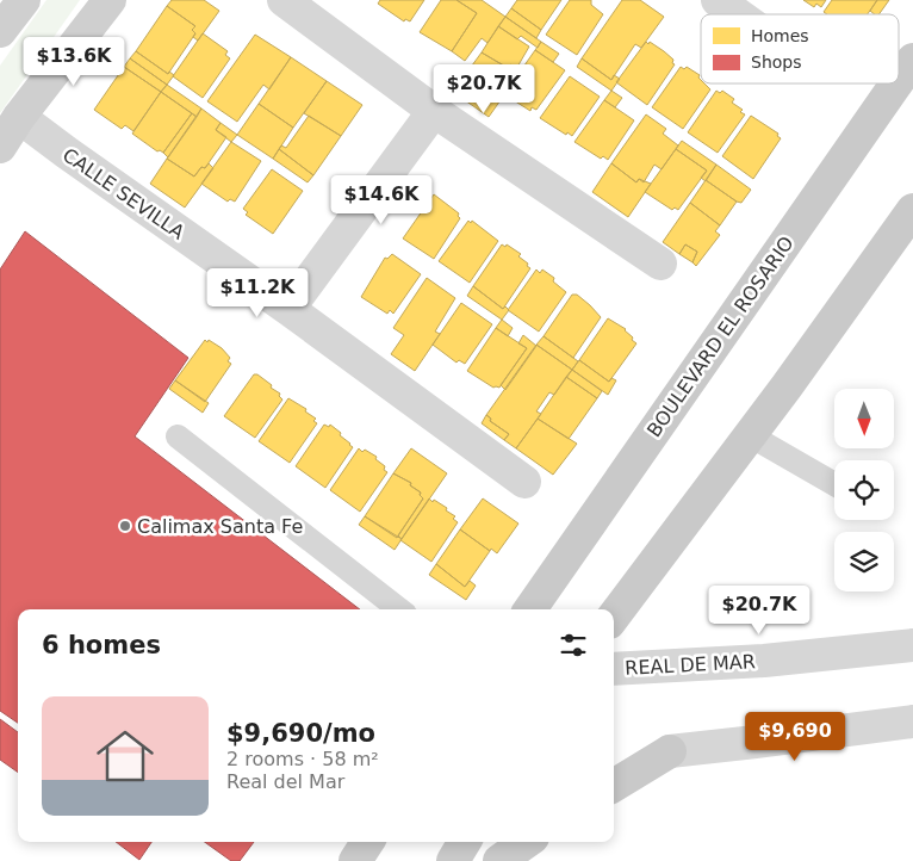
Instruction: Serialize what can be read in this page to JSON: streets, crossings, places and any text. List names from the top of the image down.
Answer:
{
  "streets": {
    "main road": ["BOULEVARD EL ROSARIO"],
    "street": ["CALLE SEVILLA", "REAL DE MAR"]
  },
  "places": ["Calimax Santa Fe"],
  "legend": ["Homes", "Shops"],
  "north": "bottom",
  "page": {
    "price": [
      "$13.6K",
      "$20.7K",
      "$14.6K",
      "$11.2K",
      "$20.7K",
      "$9,690"
    ],
    "heading": "6 homes",
    "list": [
      {
        "name": "$9,690/mo",
        "note": "2 rooms · 58 m² · Real del Mar"
      }
    ]
  }
}
